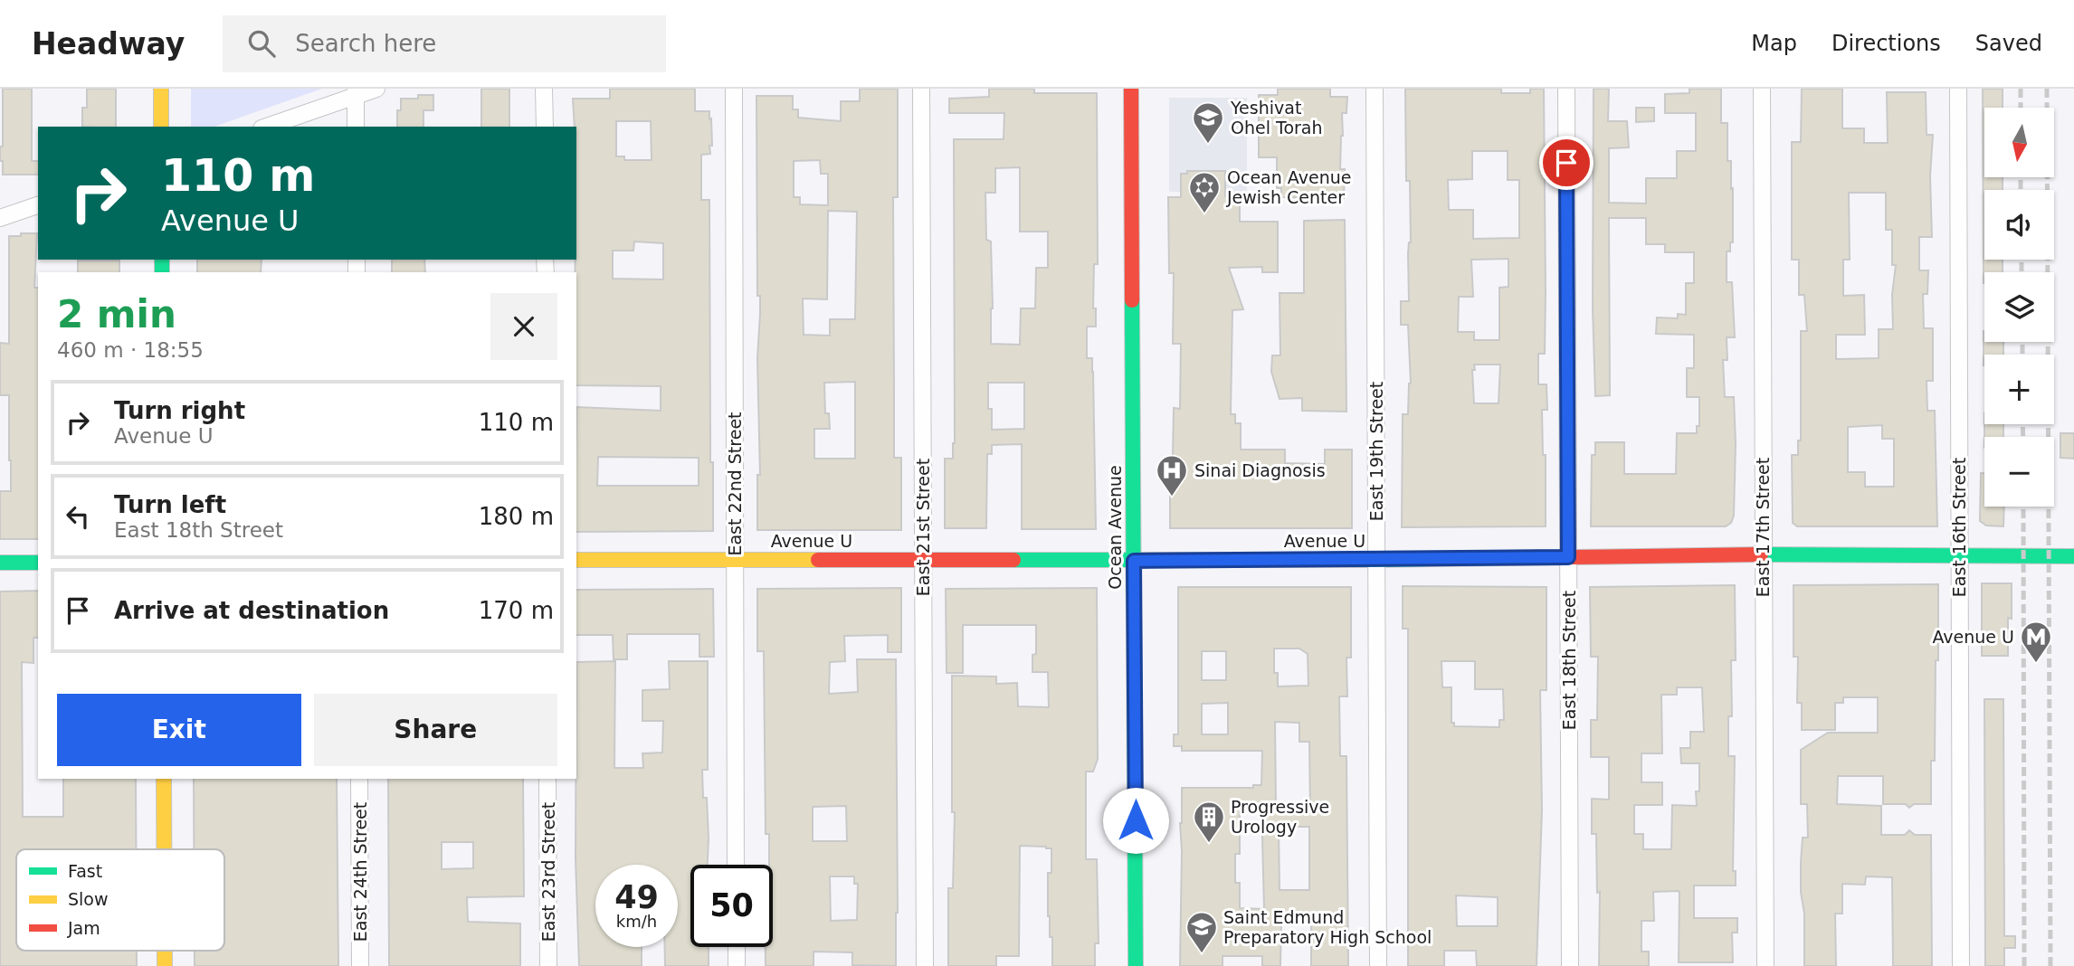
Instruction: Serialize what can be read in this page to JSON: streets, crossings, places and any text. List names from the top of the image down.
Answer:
{
  "streets": {
    "main road": ["Ocean Avenue", "Avenue U"],
    "street": [
      "East 19th Street",
      "East 22nd Street",
      "East 21st Street",
      "East 17th Street",
      "East 16th Street",
      "East 18th Street",
      "East 24th Street",
      "East 23rd Street"
    ]
  },
  "crossings": [
    ["East 19th Street", "Avenue U"],
    ["East 22nd Street", "Avenue U"],
    ["East 21st Street", "Avenue U"],
    ["Ocean Avenue", "Avenue U"],
    ["East 17th Street", "Avenue U"],
    ["East 16th Street", "Avenue U"],
    ["Avenue U", "East 18th Street"]
  ],
  "places": {
    "school or university": ["Yeshivat Ohel Torah", "Saint Edmund Preparatory High School"],
    "synagogue": ["Ocean Avenue Jewish Center"],
    "hospital": ["Sinai Diagnosis"],
    "metro station": ["Avenue U"],
    "building": ["Progressive Urology"]
  },
  "legend": ["Fast", "Slow", "Jam"],
  "north": "bottom",
  "page": {
    "header": "Headway",
    "search": "Search here",
    "nav": ["Map", "Directions", "Saved"],
    "map_buttons": ["+", "−"],
    "turn": ["110 m", "Avenue U"],
    "heading": ["2 min", "460 m · 18:55"],
    "list": [
      {
        "name": "Turn right",
        "note": "Avenue U",
        "value": "110 m"
      },
      {
        "name": "Turn left",
        "note": "East 18th Street",
        "value": "180 m"
      },
      {
        "name": "Arrive at destination",
        "value": "170 m"
      }
    ],
    "buttons": ["Exit", "Share"],
    "speed": "49 km/h",
    "limit": "50"
  }
}
